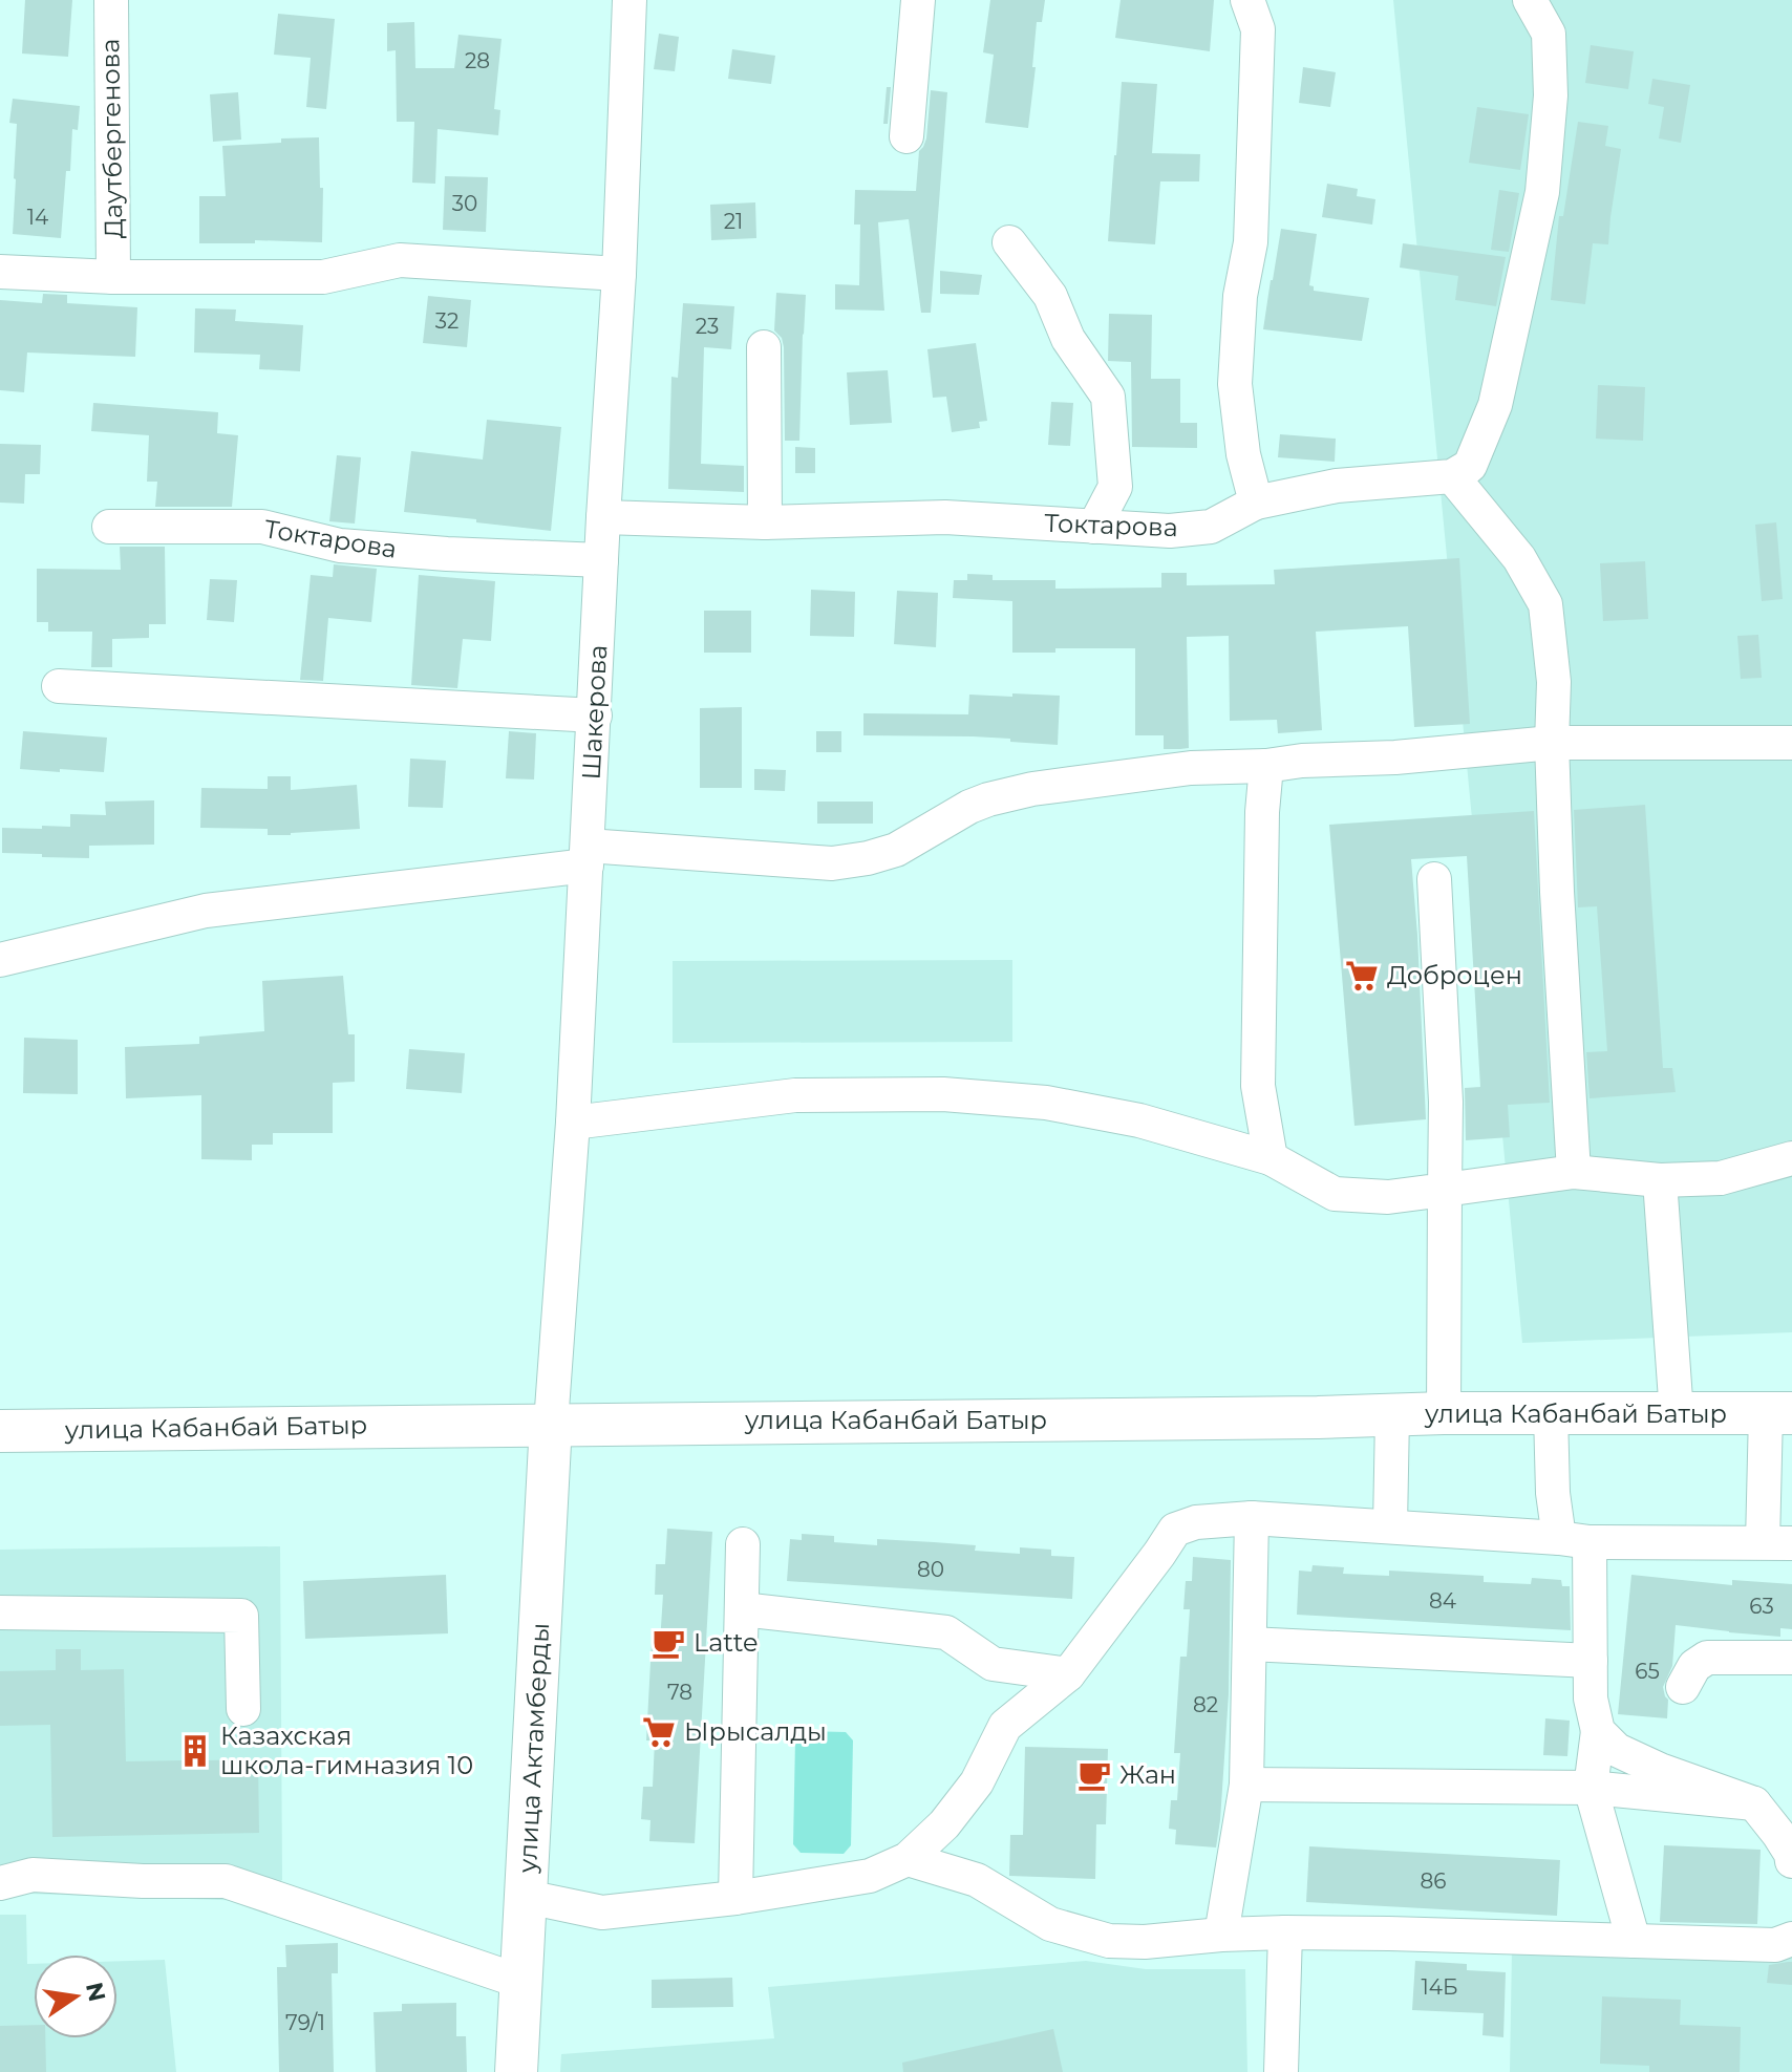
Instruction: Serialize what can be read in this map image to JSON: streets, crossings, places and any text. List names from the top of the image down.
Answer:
{
  "streets": {
    "main road": ["улица Кабанбай Батыр", "улица Актамберды"],
    "street": ["Даутбергенова", "Токтарова", "Шакерова"]
  },
  "crossings": [
    ["Токтарова", "Шакерова"],
    ["Шакерова", "улица Кабанбай Батыр"],
    ["Шакерова", "улица Актамберды"],
    ["улица Кабанбай Батыр", "улица Актамберды"]
  ],
  "places": {
    "supermarket": ["Доброцен", "Ырысалды"],
    "cafe": ["Latte", "Жан"],
    "building": ["Казахская школа-гимназия 10"]
  },
  "house_numbers": [
    "28",
    "30",
    "14",
    "21",
    "32",
    "23",
    "80",
    "84",
    "63",
    "65",
    "78",
    "82",
    "86",
    "14Б",
    "79/1"
  ],
  "north": "right"
}
